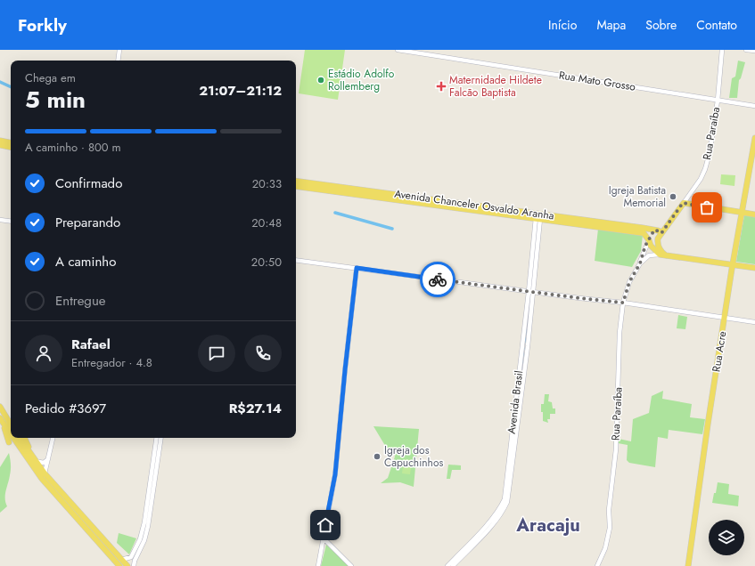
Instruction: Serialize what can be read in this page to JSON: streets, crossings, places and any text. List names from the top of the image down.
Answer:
{
  "streets": {
    "main road": ["Rua Paraíba", "Avenida Chanceler Osvaldo Aranha", "Rua Acre"],
    "street": ["Rua Mato Grosso", "Avenida Brasil"]
  },
  "crossings": [
    ["Rua Mato Grosso", "Rua Paraíba"],
    ["Rua Paraíba", "Avenida Chanceler Osvaldo Aranha"],
    ["Avenida Chanceler Osvaldo Aranha", "Avenida Brasil"]
  ],
  "districts": ["Aracaju"],
  "places": {
    "other": ["Estádio Adolfo Rollemberg", "Igreja Batista Memorial", "Igreja dos Capuchinhos"],
    "health": ["Maternidade Hildete Falcão Baptista"]
  },
  "page": {
    "header": "Forkly",
    "nav": [
      "Início",
      "Mapa",
      "Sobre",
      "Contato"
    ],
    "heading": ["5 min", "Chega em", "21:07–21:12"],
    "panel": [
      "Rafael",
      "Entregador · 4.8",
      "Pedido #3697",
      "R$27.14"
    ],
    "bar": "A caminho · 800 m",
    "list": [
      ["Confirmado", "20:33"],
      ["Preparando", "20:48"],
      ["A caminho", "20:50"],
      "Entregue"
    ]
  }
}
